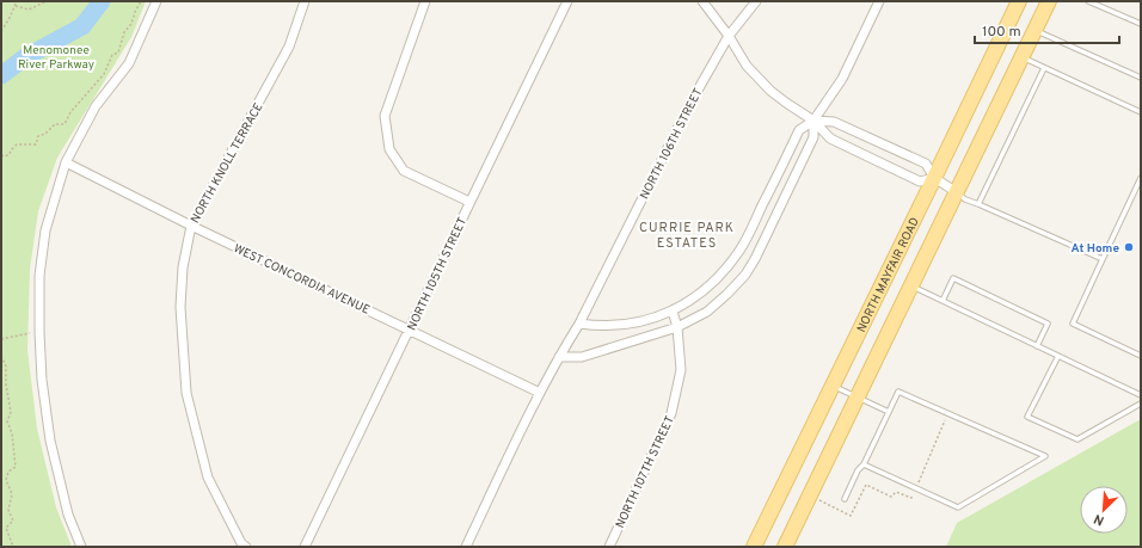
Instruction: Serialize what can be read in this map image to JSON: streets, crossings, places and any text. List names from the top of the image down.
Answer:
{
  "streets": {
    "main road": ["NORTH MAYFAIR ROAD"],
    "street": [
      "NORTH 106TH STREET",
      "NORTH KNOLL TERRACE",
      "NORTH 105TH STREET",
      "WEST CONCORDIA AVENUE",
      "NORTH 107TH STREET"
    ]
  },
  "crossings": [
    ["NORTH 106TH STREET", "WEST CONCORDIA AVENUE"],
    ["NORTH KNOLL TERRACE", "WEST CONCORDIA AVENUE"],
    ["NORTH 105TH STREET", "WEST CONCORDIA AVENUE"]
  ],
  "districts": ["CURRIE PARK ESTATES"],
  "parks": ["Menomonee River Parkway"],
  "places": ["At Home"],
  "scale_bar": "100 m",
  "north": "bottom left"
}
